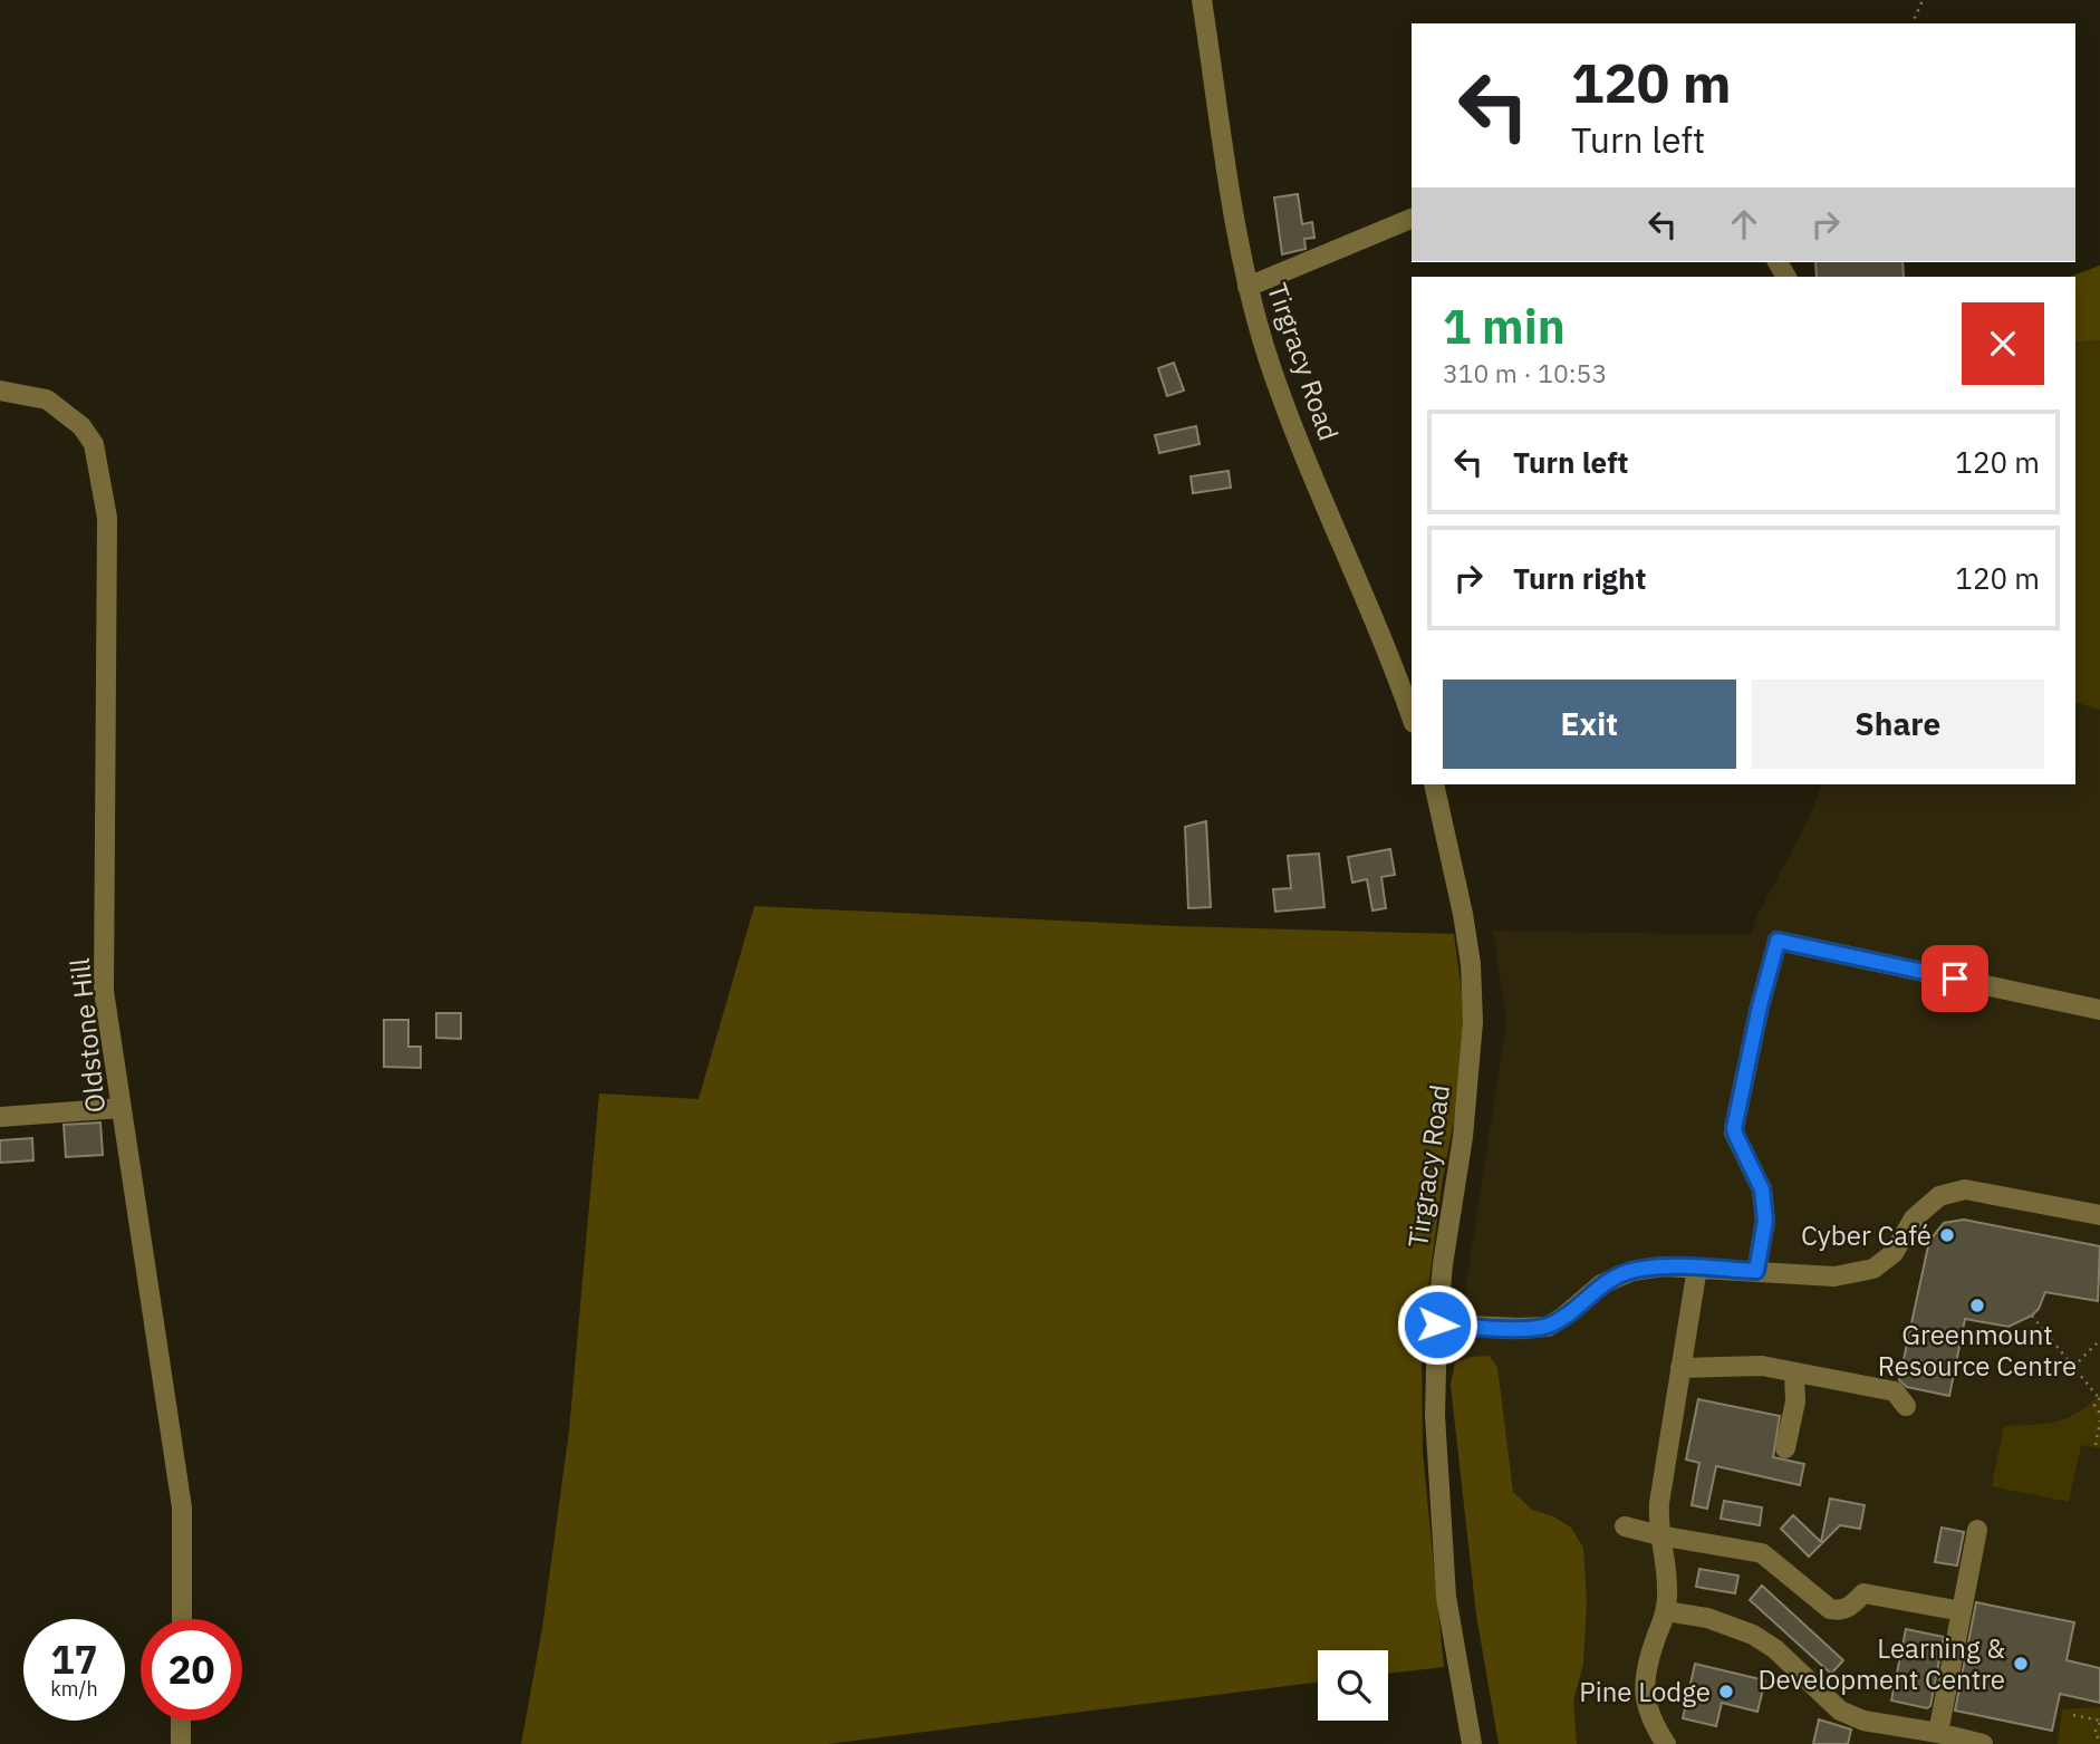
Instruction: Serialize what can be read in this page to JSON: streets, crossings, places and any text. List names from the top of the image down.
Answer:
{
  "streets": {
    "street": ["Tirgracy Road", "Oldstone Hill"]
  },
  "places": [
    "Cyber Café",
    "Greenmount Resource Centre",
    "Learning & Development Centre",
    "Pine Lodge"
  ],
  "page": {
    "turn": ["120 m", "Turn left"],
    "heading": ["1 min", "310 m · 10:53"],
    "list": [
      {
        "name": "Turn left",
        "value": "120 m"
      },
      {
        "name": "Turn right",
        "value": "120 m"
      }
    ],
    "buttons": ["Exit", "Share"],
    "speed": "17 km/h",
    "limit": "20"
  }
}
